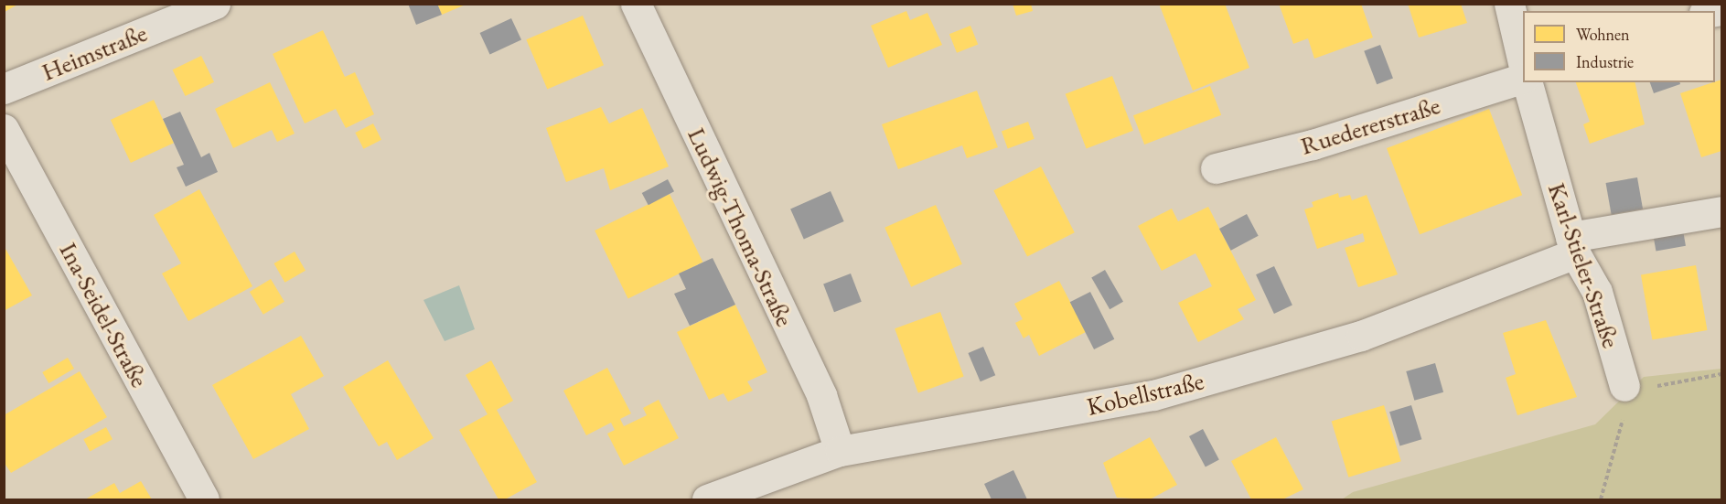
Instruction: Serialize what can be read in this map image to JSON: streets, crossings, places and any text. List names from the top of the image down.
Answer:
{
  "streets": {
    "street": [
      "Heimstraße",
      "Ruedererstraße",
      "Ludwig-Thoma-Straße",
      "Karl-Stieler-Straße",
      "Ina-Seidel-Straße",
      "Kobellstraße"
    ]
  },
  "crossings": [
    ["Ludwig-Thoma-Straße", "Kobellstraße"],
    ["Karl-Stieler-Straße", "Kobellstraße"]
  ],
  "legend": ["Wohnen", "Industrie"]
}
